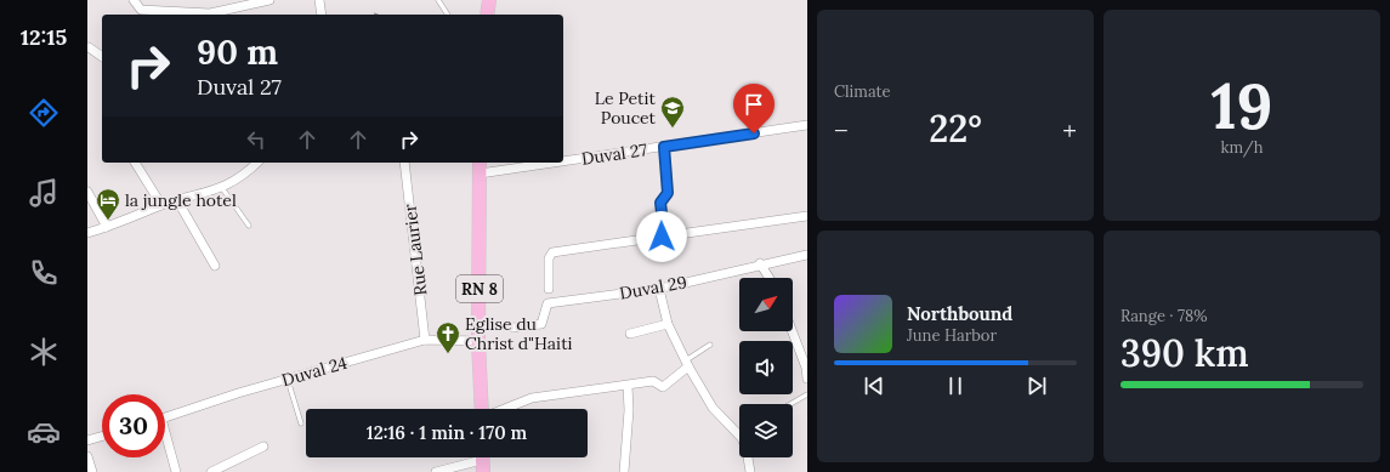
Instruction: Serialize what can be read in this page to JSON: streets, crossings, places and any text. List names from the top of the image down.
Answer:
{
  "streets": {
    "main road": ["RN 8"],
    "street": [
      "Duval 27",
      "Rue Laurier",
      "Duval 29",
      "Duval 24"
    ]
  },
  "crossings": [
    ["Duval 27", "RN 8"],
    ["Rue Laurier", "Duval 24"],
    ["RN 8", "Duval 24"]
  ],
  "places": {
    "school or university": ["Le Petit Poucet"],
    "hotel": ["la jungle hotel"],
    "church": ["Eglise du Christ d\"Haiti"]
  },
  "north": "top right",
  "page": {
    "tabs": "12:15",
    "tile": [
      "Climate",
      ["19", "km/h"],
      ["Range · 78%", "390 km"]
    ],
    "turn": ["90 m", "Duval 27"],
    "heat": ["−", "22°", "+"],
    "song": ["Northbound", "June Harbor"],
    "limit": "30",
    "trip": "12:16 · 1 min · 170 m"
  }
}
